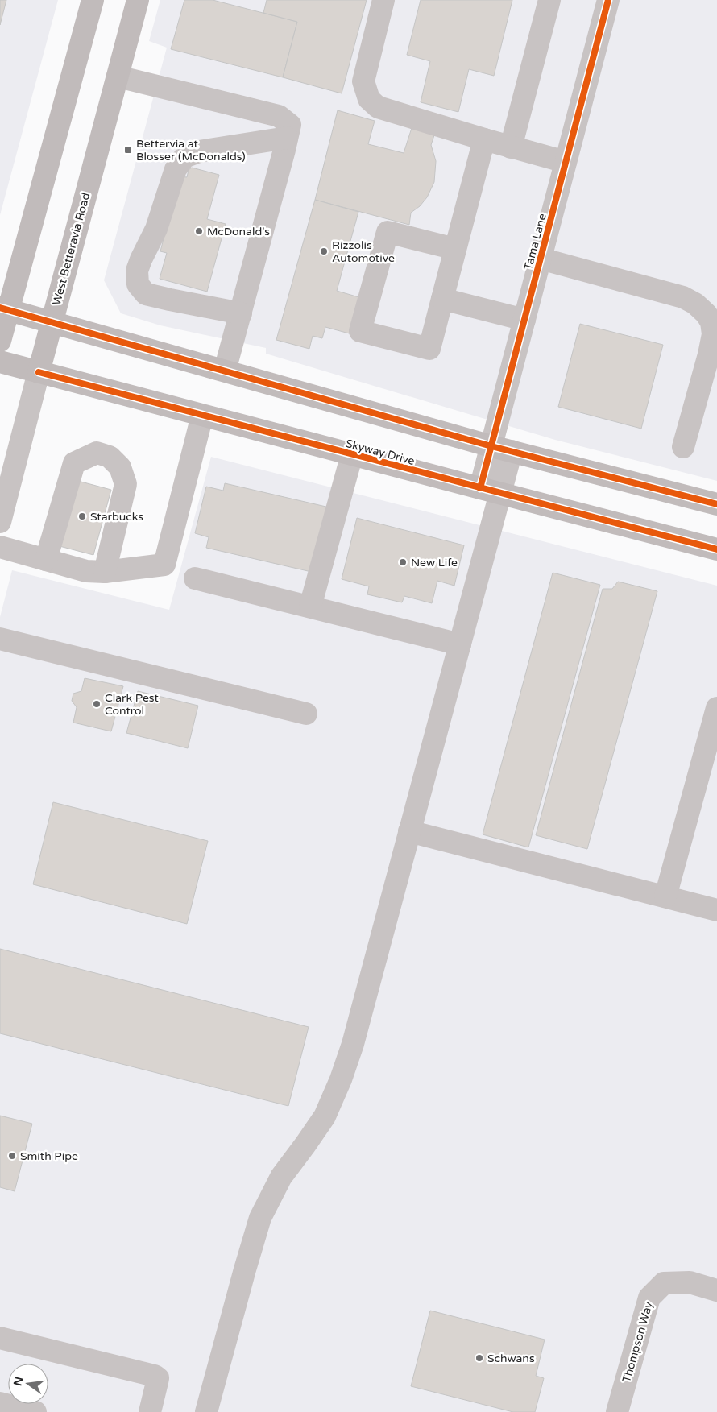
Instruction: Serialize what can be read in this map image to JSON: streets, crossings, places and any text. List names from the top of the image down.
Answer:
{
  "streets": {
    "main road": ["West Betteravia Road", "Skyway Drive"],
    "street": ["Tama Lane", "Thompson Way"]
  },
  "crossings": [
    ["Tama Lane", "Skyway Drive"],
    ["West Betteravia Road", "Skyway Drive"]
  ],
  "places": {
    "transit": ["Bettervia at Blosser (McDonalds)"],
    "other": [
      "McDonald's",
      "Rizzolis Automotive",
      "Starbucks",
      "New Life",
      "Clark Pest Control",
      "Smith Pipe",
      "Schwans"
    ]
  },
  "north": "left"
}
